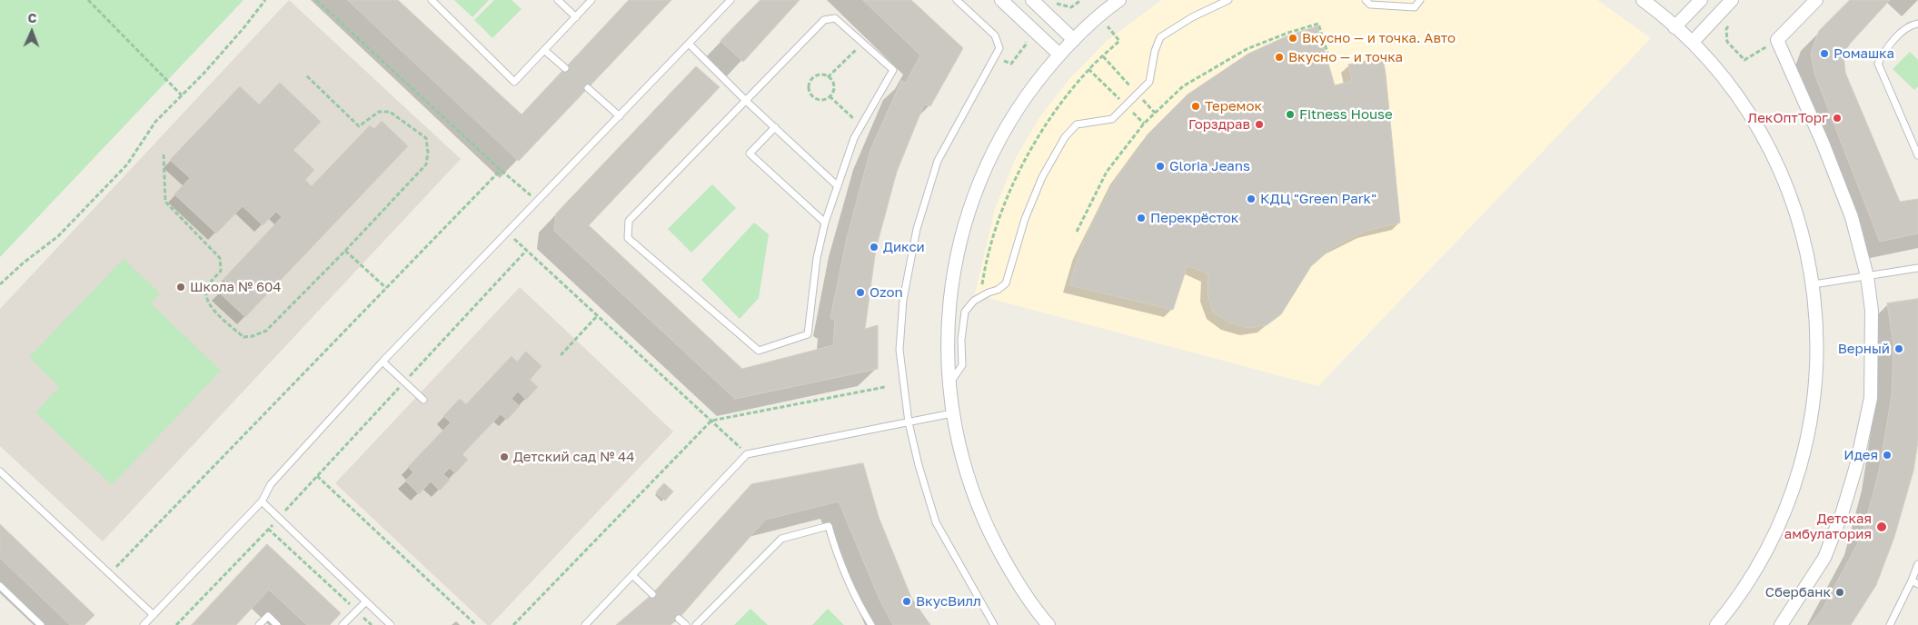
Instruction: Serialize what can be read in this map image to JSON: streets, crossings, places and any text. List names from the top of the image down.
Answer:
{
  "places": [
    "Вкусно — и точка. Авто",
    "Ромашка",
    "Вкусно — и точка",
    "Теремок",
    "Fitness House",
    "ЛекОптТорг",
    "Горздрав",
    "Gloria Jeans",
    "КДЦ \"Green Park\"",
    "Перекрёсток",
    "Дикси",
    "Школа № 604",
    "Ozon",
    "Верный",
    "Идея",
    "Детский сад № 44",
    "Детская амбулатория",
    "Сбербанк",
    "ВкусВилл"
  ],
  "north": "top"
}
